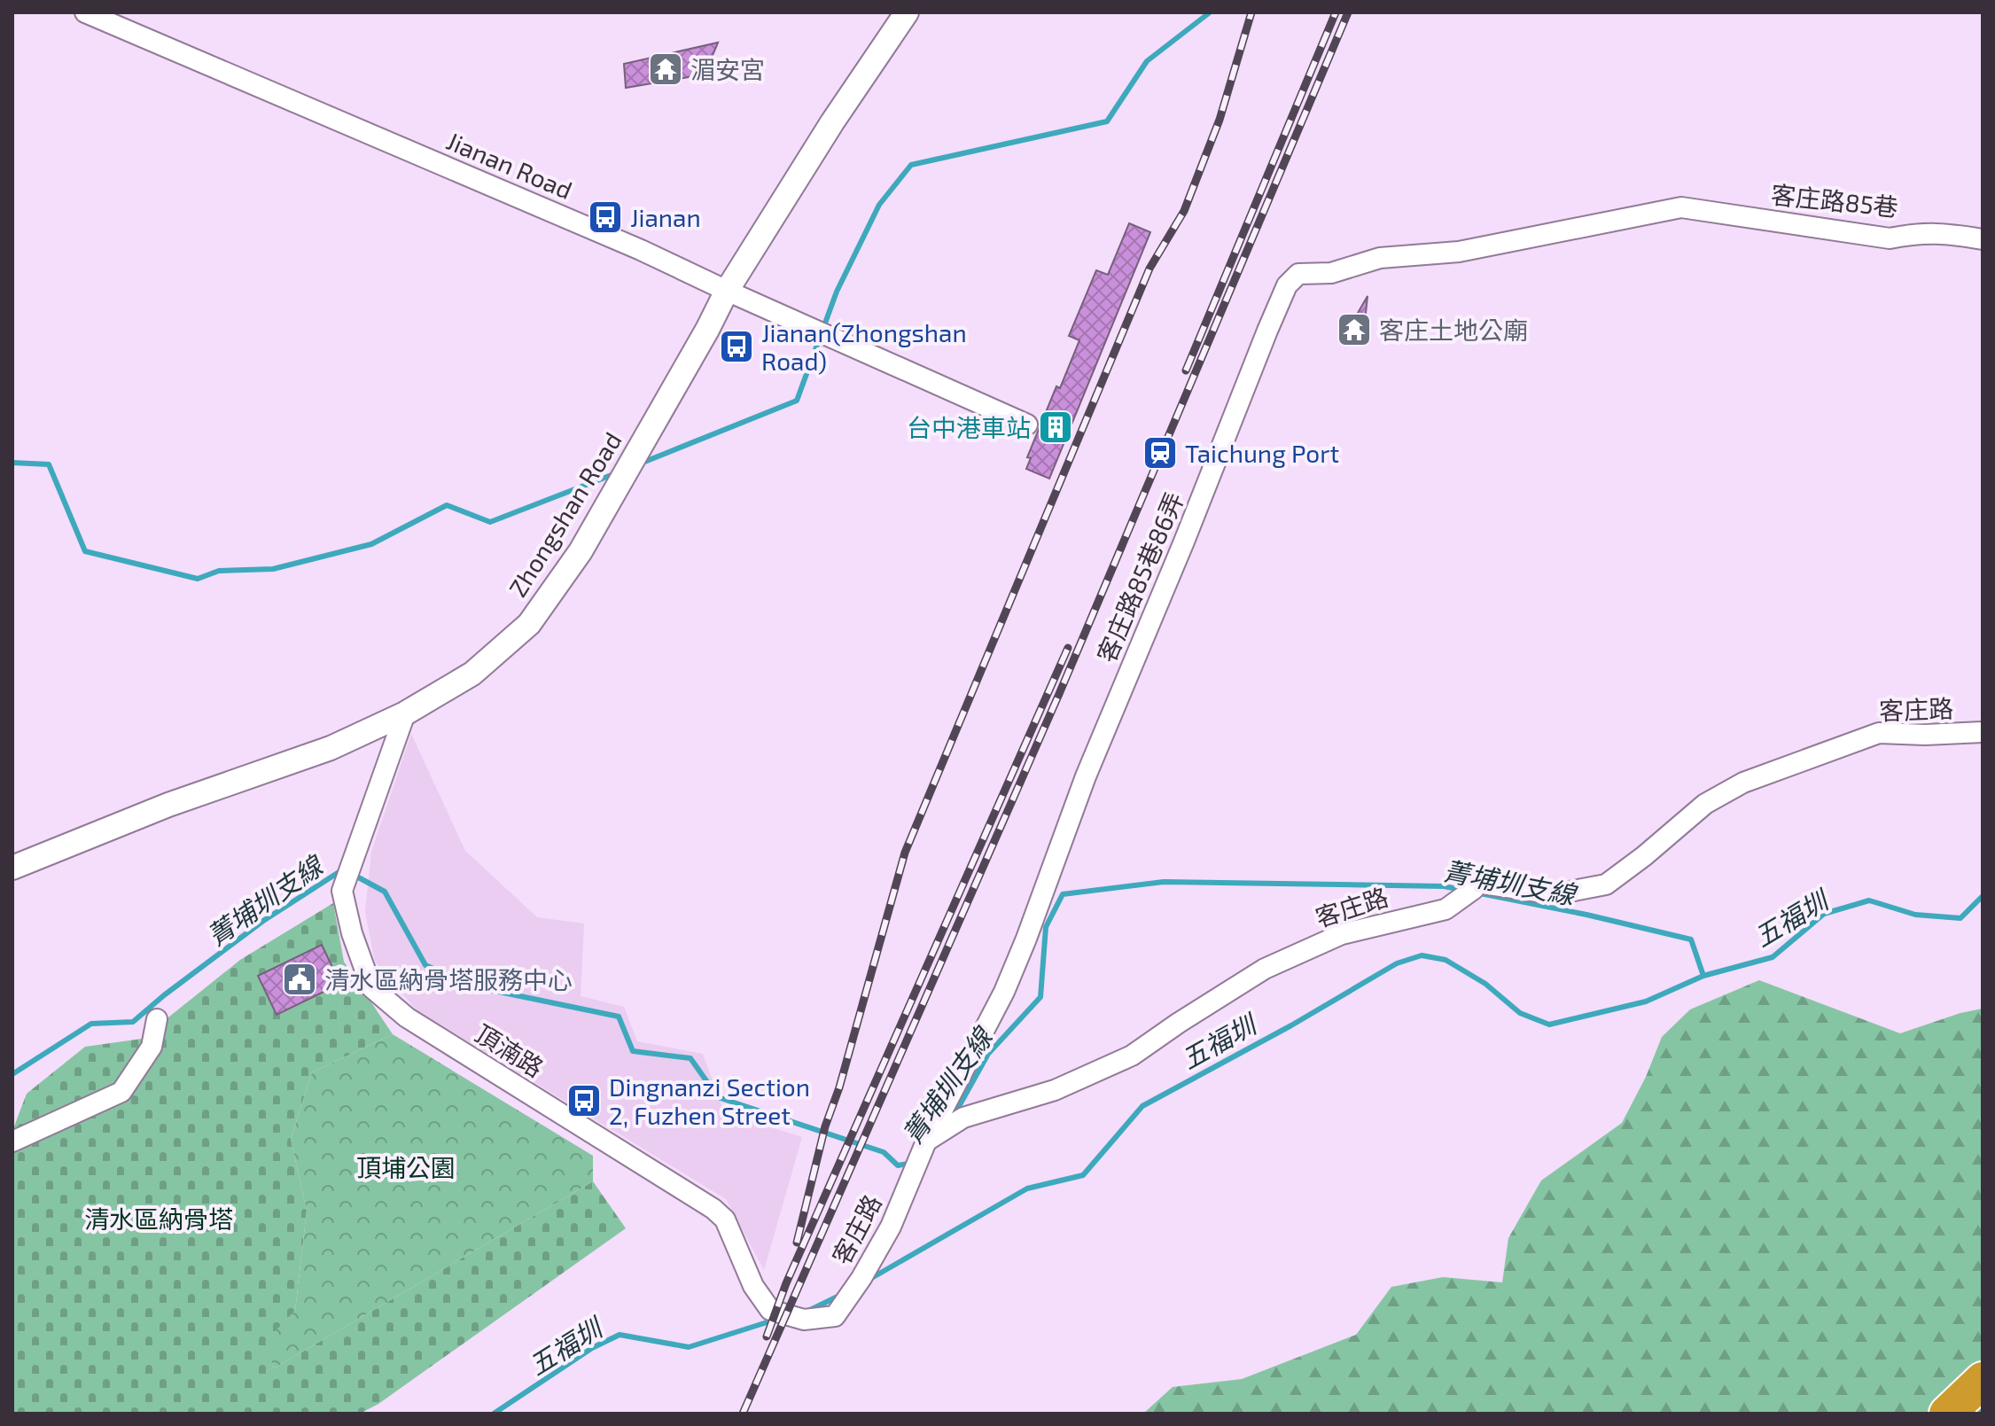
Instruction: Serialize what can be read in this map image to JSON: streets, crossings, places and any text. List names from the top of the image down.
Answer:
{
  "streets": {
    "street": [
      "Jianan Road",
      "客庄路85巷",
      "Zhongshan Road",
      "客庄路85巷86弄",
      "客庄路",
      "頂湳路"
    ]
  },
  "crossings": [
    ["Jianan Road", "Zhongshan Road"],
    ["客庄路85巷", "客庄路85巷86弄"],
    ["Zhongshan Road", "頂湳路"],
    ["客庄路85巷86弄", "客庄路"],
    ["客庄路", "頂湳路"]
  ],
  "water": ["菁埔圳支線", "五福圳"],
  "parks": ["頂埔公園", "清水區納骨塔"],
  "places": {
    "temple": ["湄安宮", "客庄土地公廟"],
    "bus stop": ["Jianan", "Jianan(Zhongshan Road)", "Dingnanzi Section 2, Fuzhen Street"],
    "building": ["台中港車站"],
    "station": ["Taichung Port"],
    "public building": ["清水區納骨塔服務中心"]
  }
}
